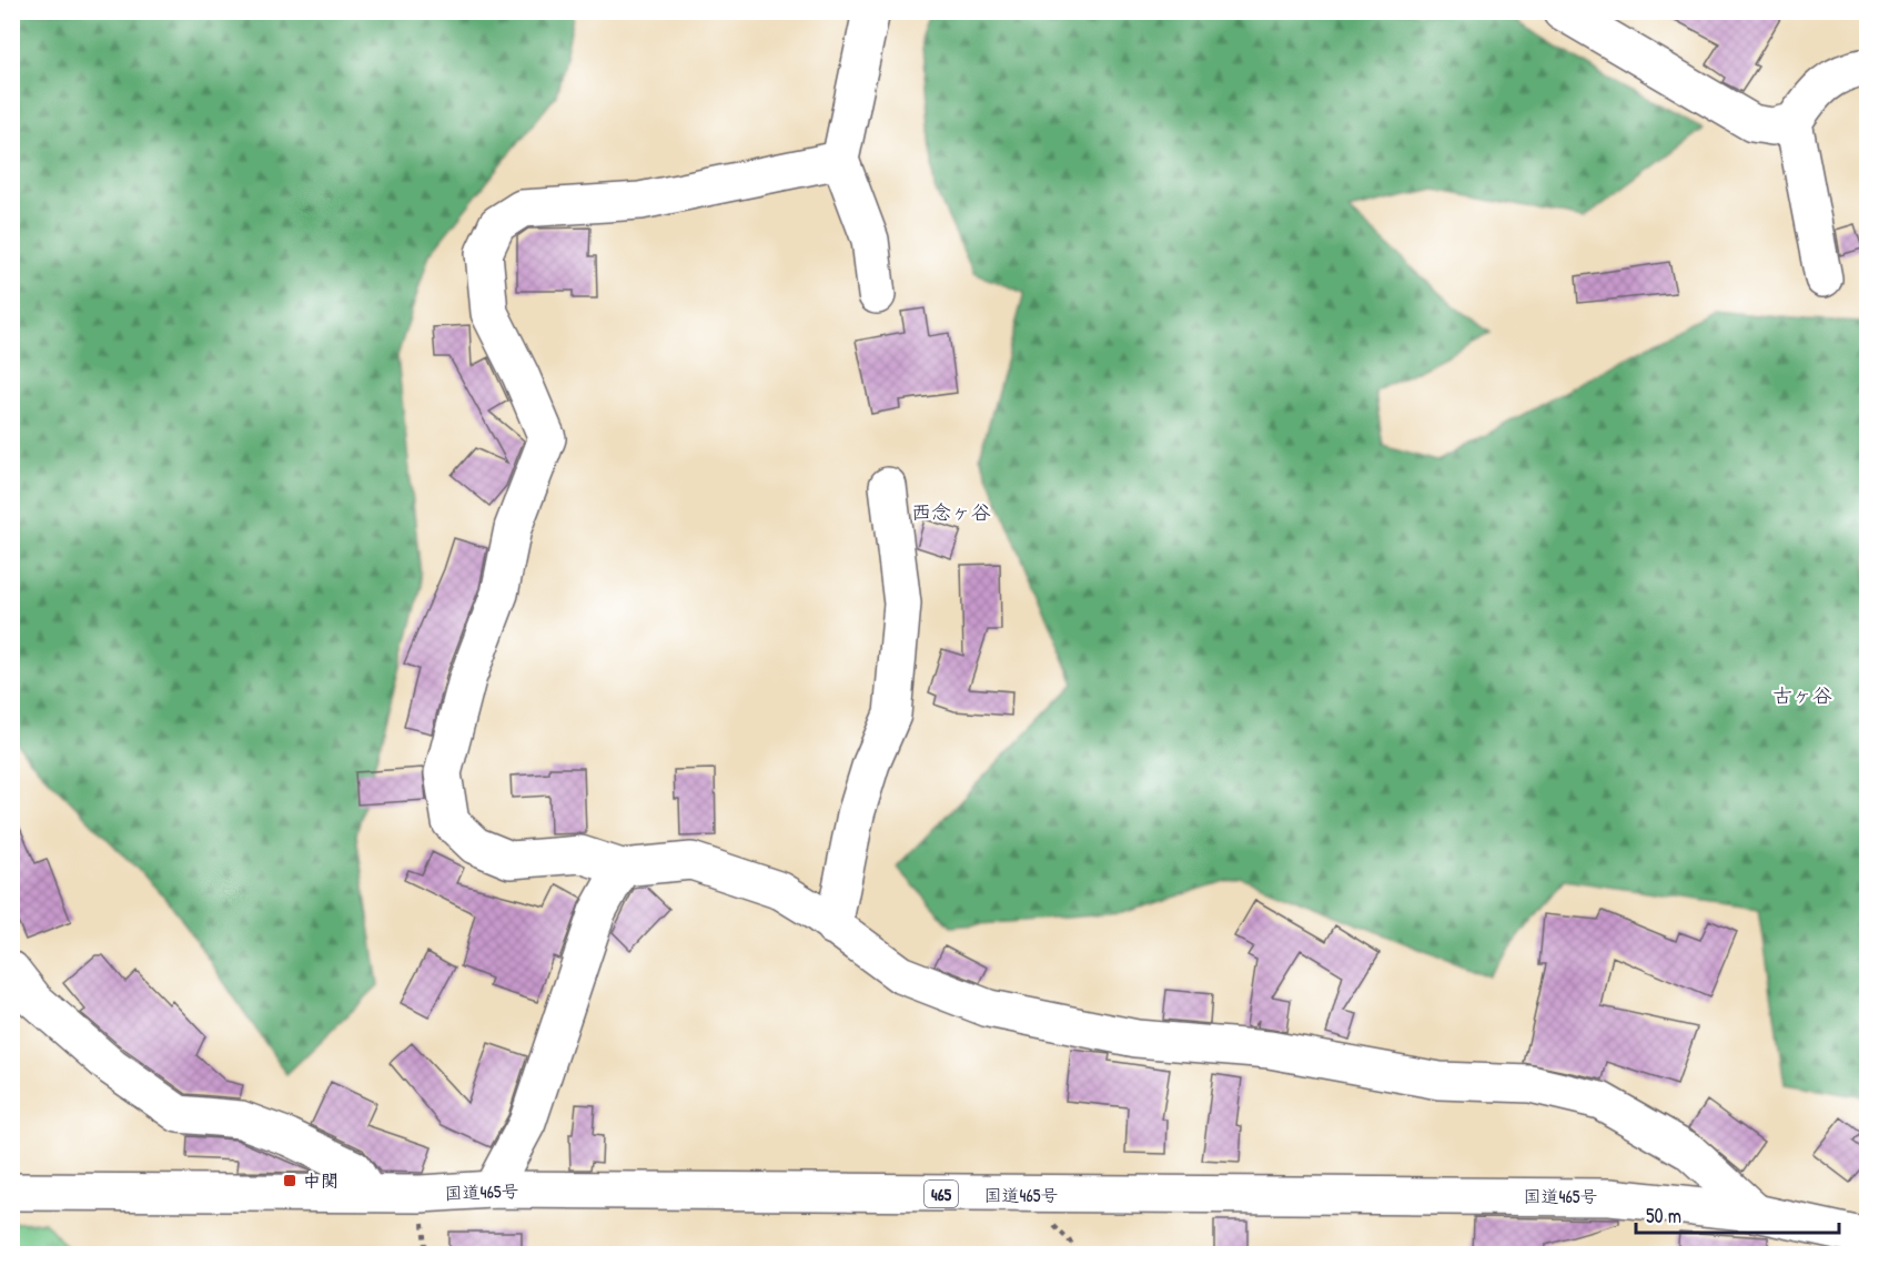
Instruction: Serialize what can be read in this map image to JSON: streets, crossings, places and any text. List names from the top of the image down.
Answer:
{
  "streets": {
    "main road": ["国道465号", "465"]
  },
  "districts": ["西念ヶ谷", "古ヶ谷"],
  "places": {
    "transit": ["中関"]
  },
  "scale_bar": "50 m"
}
